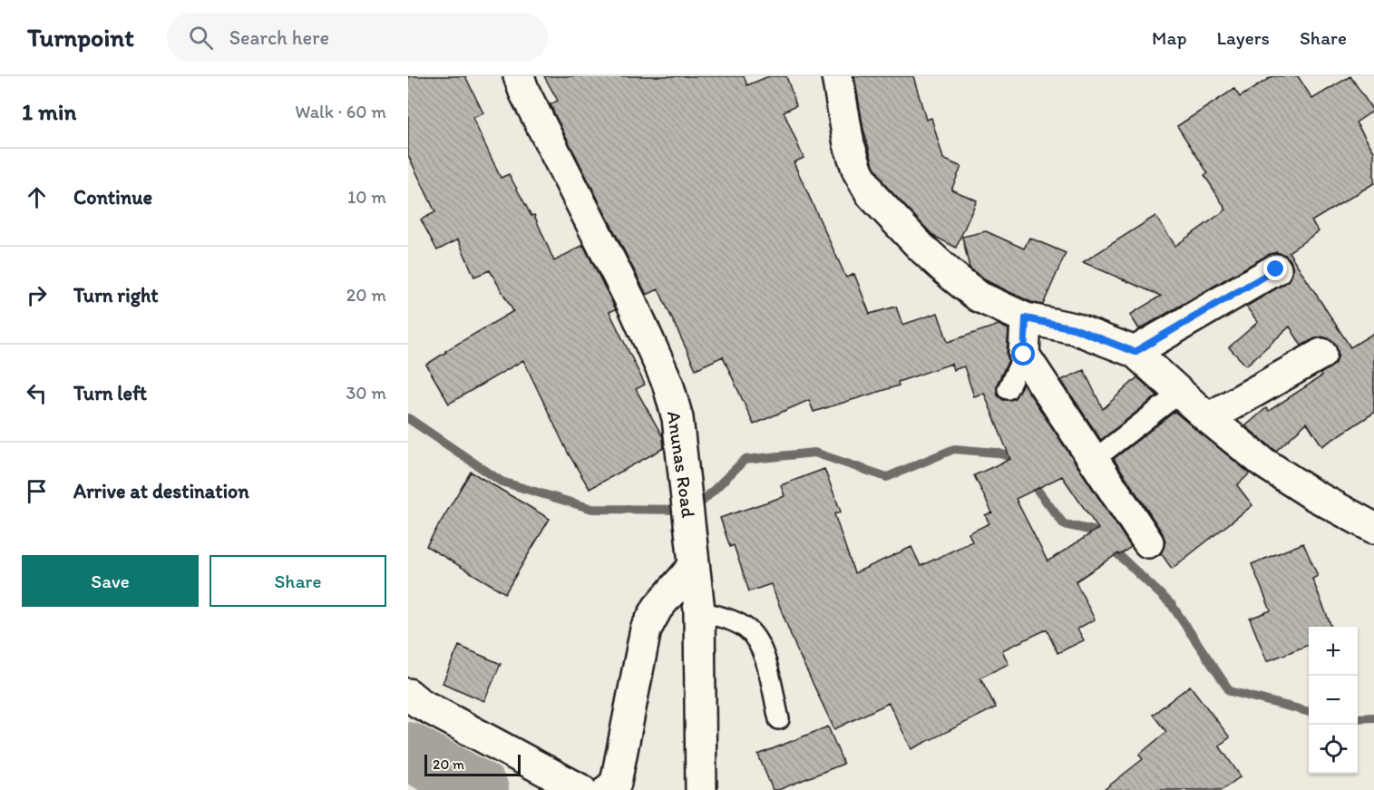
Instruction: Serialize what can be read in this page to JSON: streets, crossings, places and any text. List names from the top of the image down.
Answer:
{
  "streets": {
    "street": ["Anunas Road"]
  },
  "scale_bar": "20 m",
  "page": {
    "header": "Turnpoint",
    "search": "Search here",
    "nav": ["Map", "Layers", "Share"],
    "heading": ["1 min", "Walk · 60 m"],
    "list": [
      ["Continue", "10 m"],
      ["Turn right", "20 m"],
      ["Turn left", "30 m"],
      "Arrive at destination"
    ],
    "buttons": ["Save", "Share"],
    "map_buttons": ["+", "−"],
    "scale": "20 m"
  }
}
